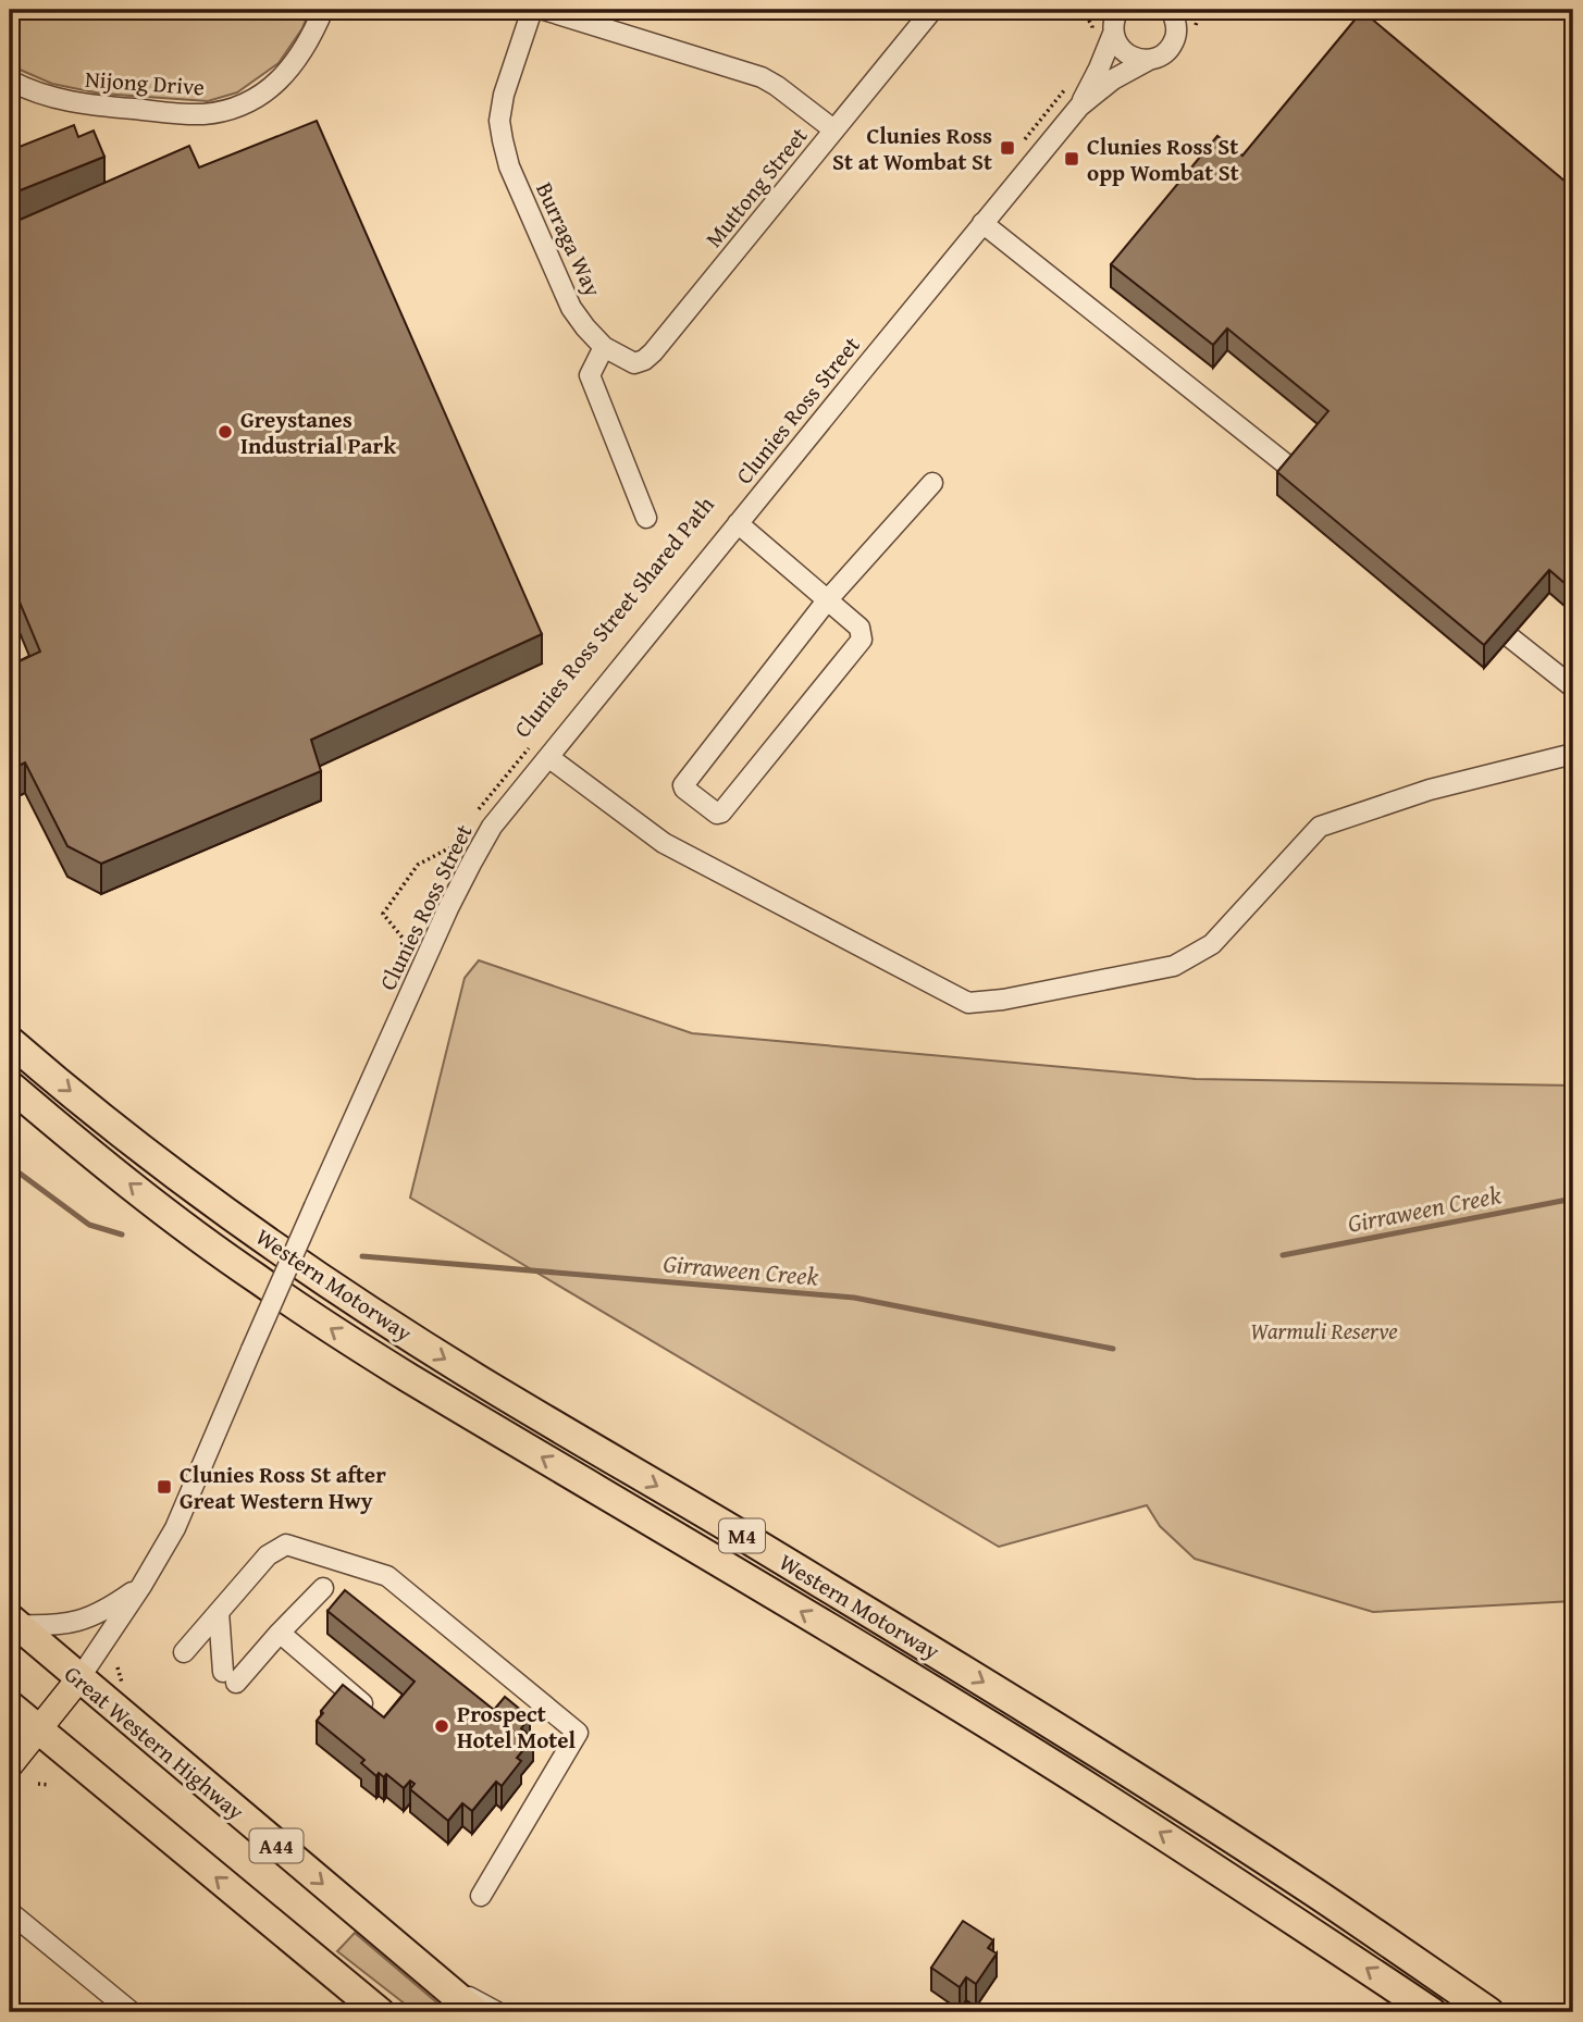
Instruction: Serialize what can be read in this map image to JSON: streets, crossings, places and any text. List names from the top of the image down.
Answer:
{
  "streets": {
    "highway": [
      "Western Motorway",
      "M4",
      "Great Western Highway",
      "A44"
    ],
    "street": [
      "Nijong Drive",
      "Muttong Street",
      "Burraga Way",
      "Clunies Ross Street"
    ],
    "path": ["Clunies Ross Street Shared Path"]
  },
  "crossings": [
    ["Muttong Street", "Burraga Way"],
    ["Clunies Ross Street", "Great Western Highway"]
  ],
  "water": ["Girraween Creek"],
  "parks": ["Warmuli Reserve"],
  "places": {
    "transit": ["Clunies Ross St at Wombat St", "Clunies Ross St opp Wombat St", "Clunies Ross St after Great Western Hwy"],
    "other": ["Greystanes Industrial Park", "Prospect Hotel Motel"]
  }
}
